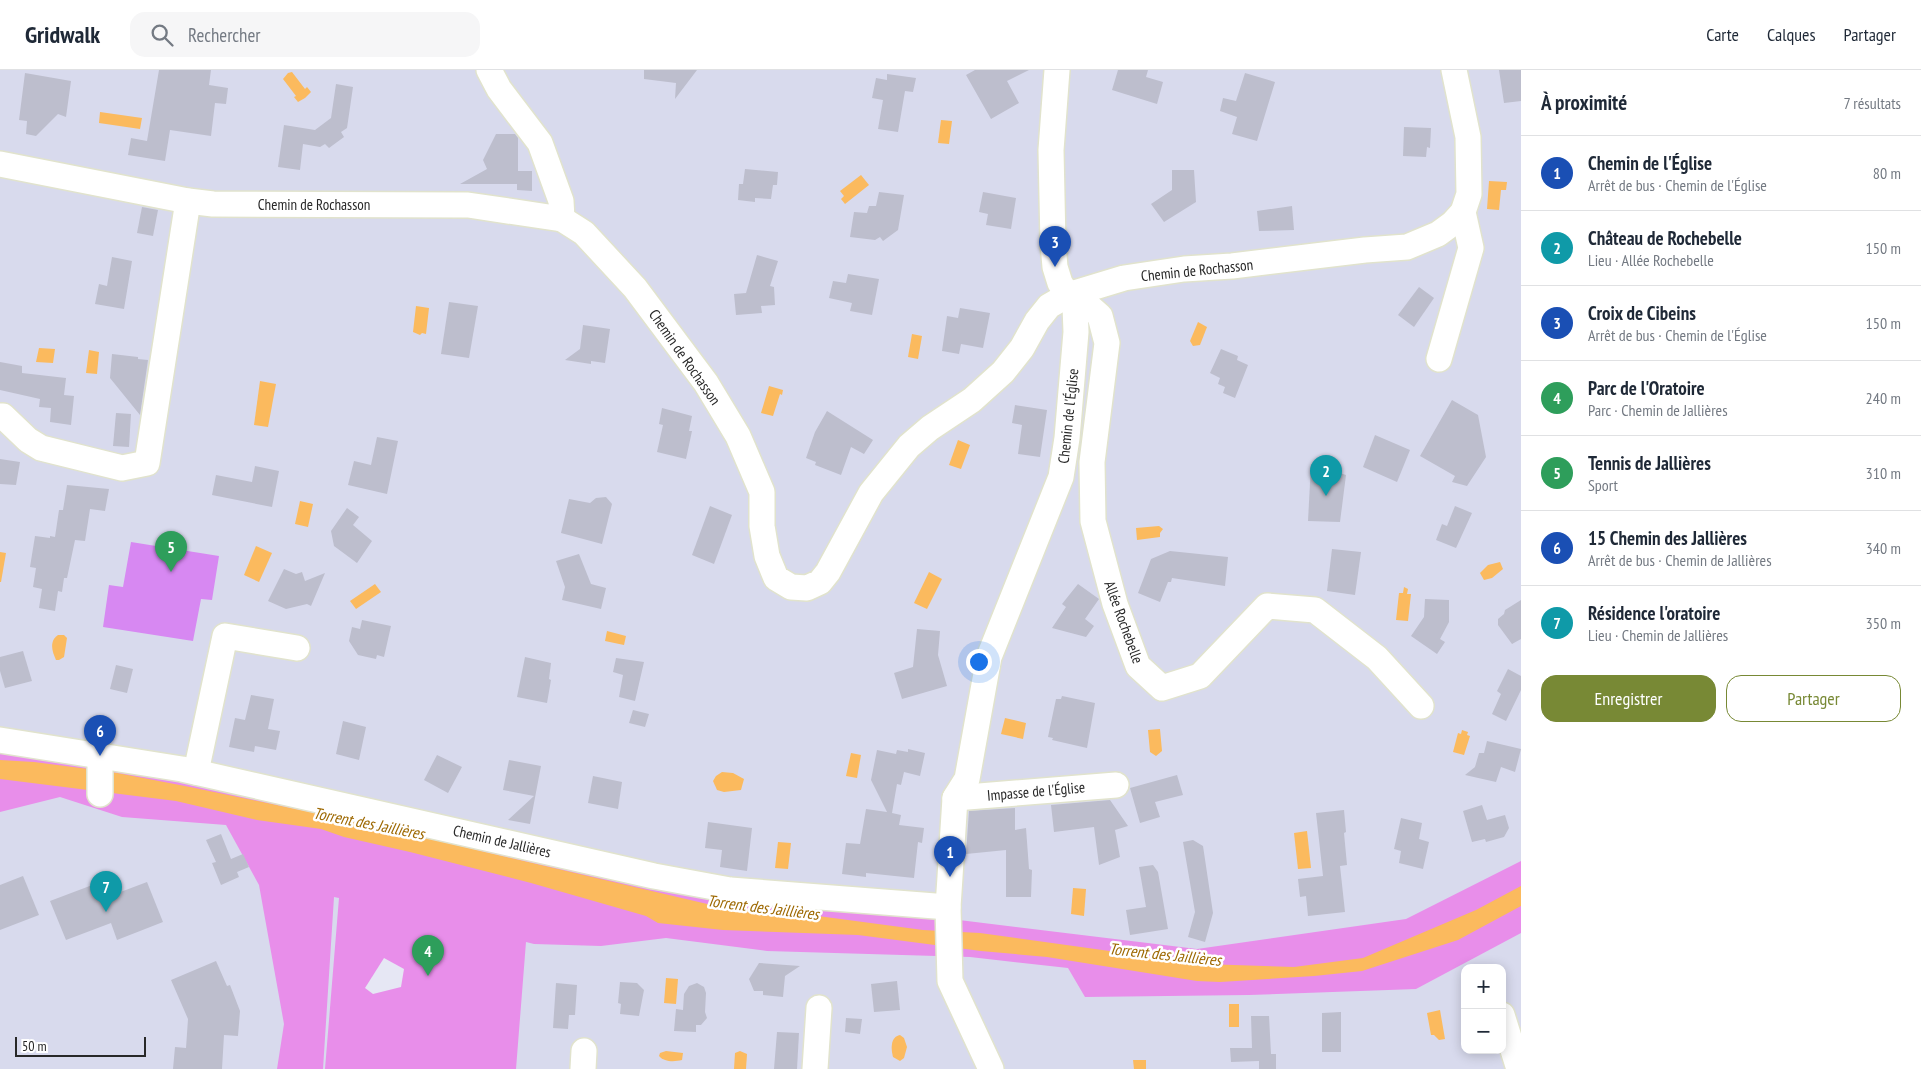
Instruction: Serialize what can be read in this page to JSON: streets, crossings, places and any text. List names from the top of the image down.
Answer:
{
  "streets": {
    "street": [
      "Chemin de Rochasson",
      "Chemin de l'Église",
      "Allée Rochebelle",
      "Impasse de l'Église",
      "Chemin de Jallières"
    ]
  },
  "crossings": [
    ["Chemin de Rochasson", "Chemin de l'Église"],
    ["Chemin de Rochasson", "Allée Rochebelle"],
    ["Chemin de l'Église", "Allée Rochebelle"],
    ["Chemin de l'Église", "Impasse de l'Église"],
    ["Chemin de l'Église", "Chemin de Jallières"]
  ],
  "water": ["Torrent des Jaillières"],
  "scale_bar": "50 m",
  "page": {
    "header": "Gridwalk",
    "search": "Rechercher",
    "nav": ["Carte", "Calques", "Partager"],
    "heading": ["À proximité", "7 résultats"],
    "list": [
      {
        "mark": "1",
        "name": "Chemin de l'Église",
        "note": "Arrêt de bus · Chemin de l'Église",
        "value": "80 m"
      },
      {
        "mark": "2",
        "name": "Château de Rochebelle",
        "note": "Lieu · Allée Rochebelle",
        "value": "150 m"
      },
      {
        "mark": "3",
        "name": "Croix de Cibeins",
        "note": "Arrêt de bus · Chemin de l'Église",
        "value": "150 m"
      },
      {
        "mark": "4",
        "name": "Parc de l'Oratoire",
        "note": "Parc · Chemin de Jallières",
        "value": "240 m"
      },
      {
        "mark": "5",
        "name": "Tennis de Jallières",
        "note": "Sport",
        "value": "310 m"
      },
      {
        "mark": "6",
        "name": "15 Chemin des Jallières",
        "note": "Arrêt de bus · Chemin de Jallières",
        "value": "340 m"
      },
      {
        "mark": "7",
        "name": "Résidence l'oratoire",
        "note": "Lieu · Chemin de Jallières",
        "value": "350 m"
      }
    ],
    "pins": [
      "3",
      "2",
      "5",
      "6",
      "1",
      "7",
      "4"
    ],
    "buttons": ["Enregistrer", "Partager"],
    "map_buttons": ["+", "−"],
    "scale": "50 m"
  }
}
